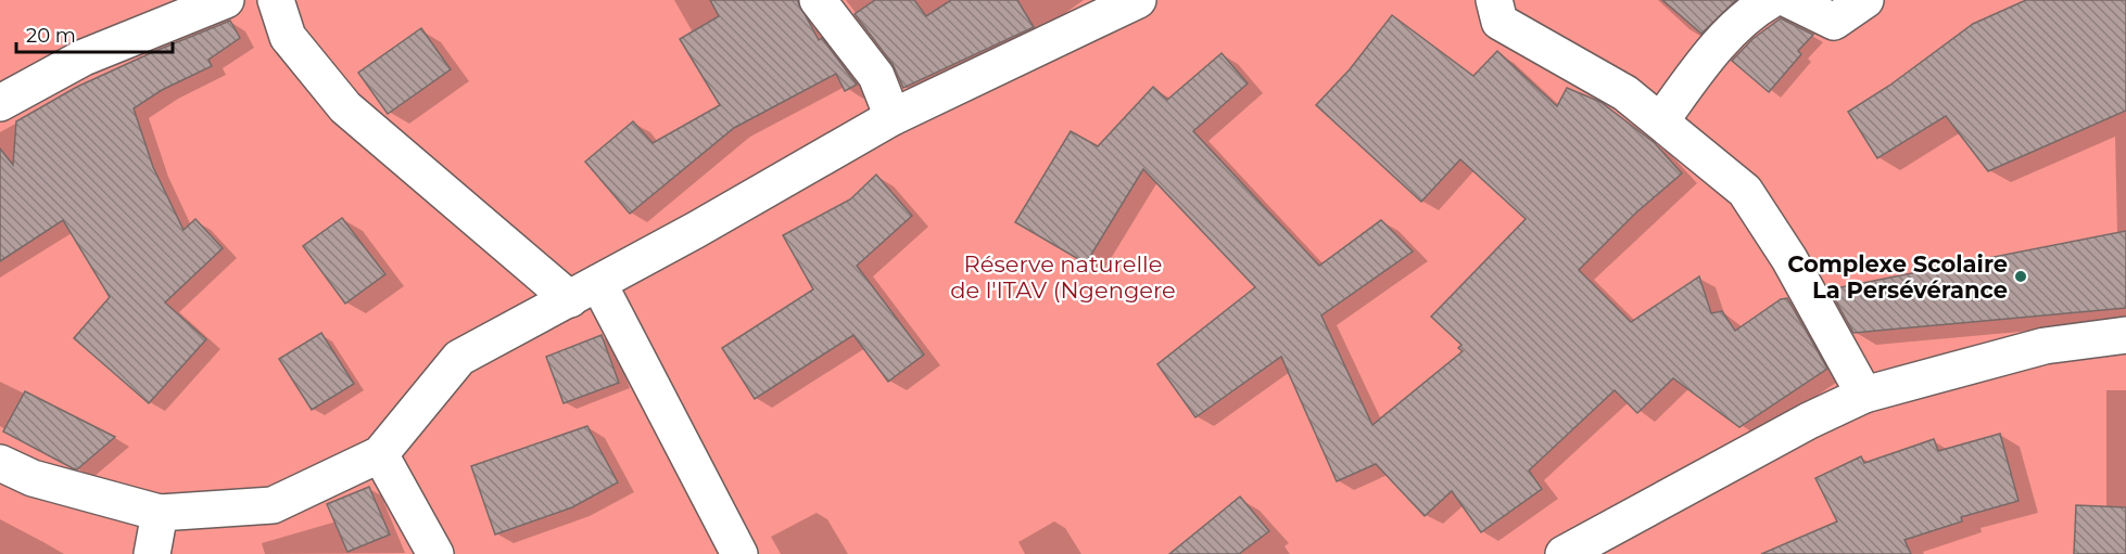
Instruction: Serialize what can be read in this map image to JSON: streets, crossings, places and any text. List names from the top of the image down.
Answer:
{
  "parks": ["Réserve naturelle de l'ITAV (Ngengere"],
  "places": ["Complexe Scolaire La Persévérance"],
  "scale_bar": "20 m"
}
